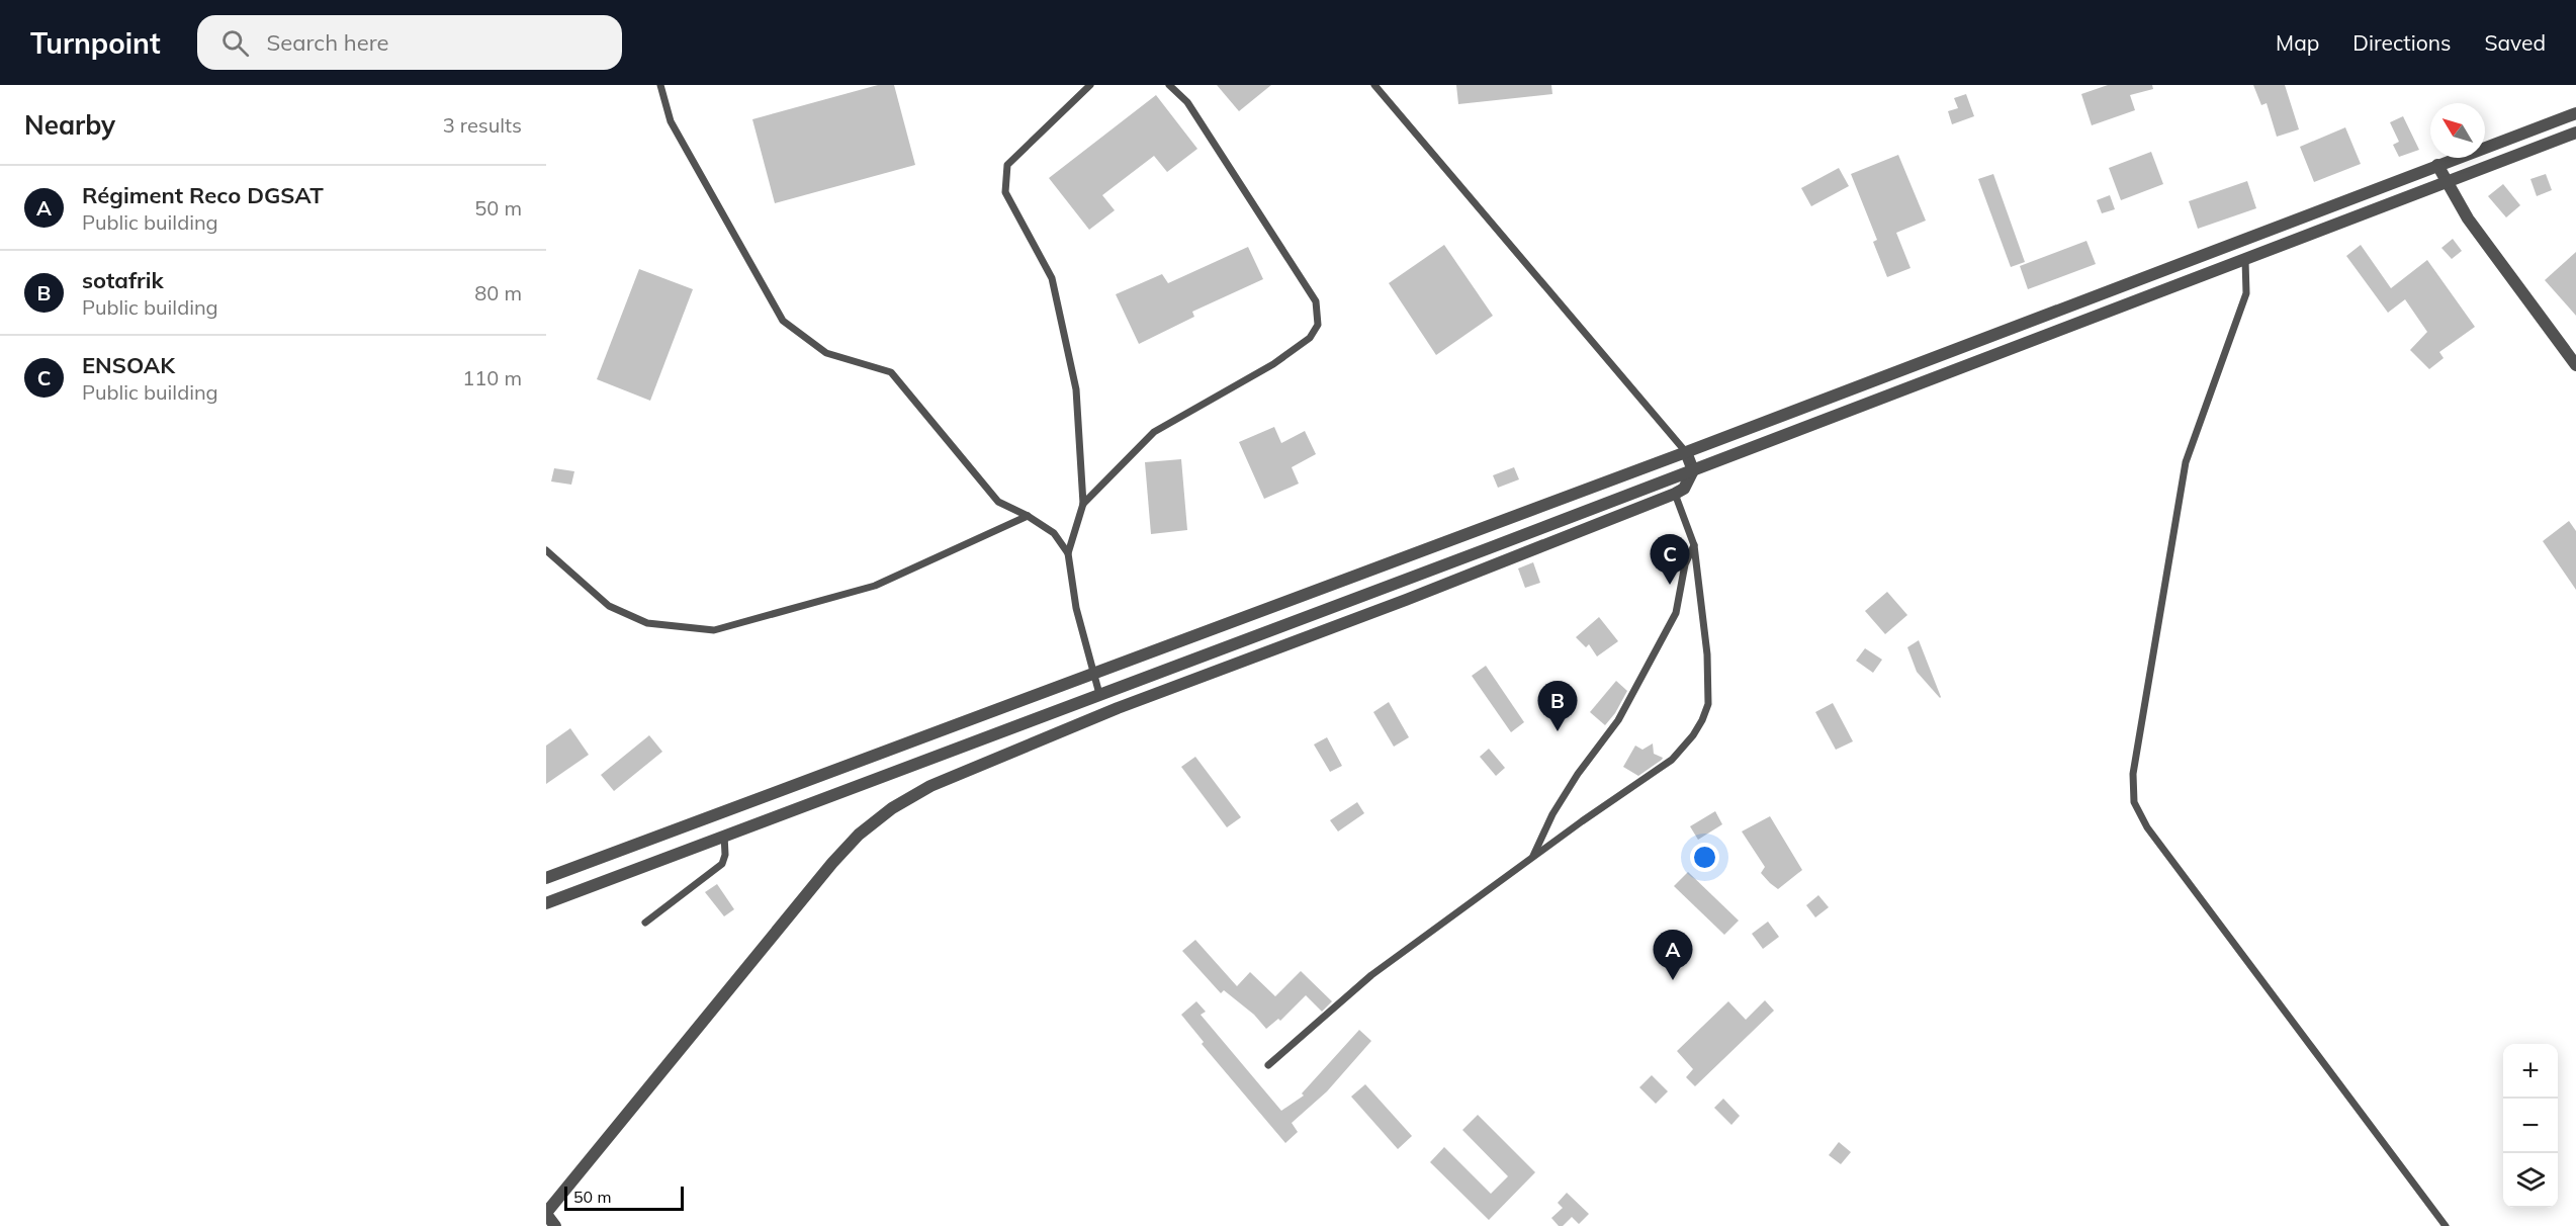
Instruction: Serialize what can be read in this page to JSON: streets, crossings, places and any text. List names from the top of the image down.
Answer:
{
  "scale_bar": "50 m",
  "north": "top left",
  "page": {
    "header": "Turnpoint",
    "search": "Search here",
    "nav": ["Map", "Directions", "Saved"],
    "heading": ["Nearby", "3 results"],
    "list": [
      {
        "mark": "A",
        "name": "Régiment Reco DGSAT",
        "note": "Public building",
        "value": "50 m"
      },
      {
        "mark": "B",
        "name": "sotafrik",
        "note": "Public building",
        "value": "80 m"
      },
      {
        "mark": "C",
        "name": "ENSOAK",
        "note": "Public building",
        "value": "110 m"
      }
    ],
    "pins": ["C", "B", "A"],
    "map_buttons": ["+", "−"],
    "scale": "50 m"
  }
}
